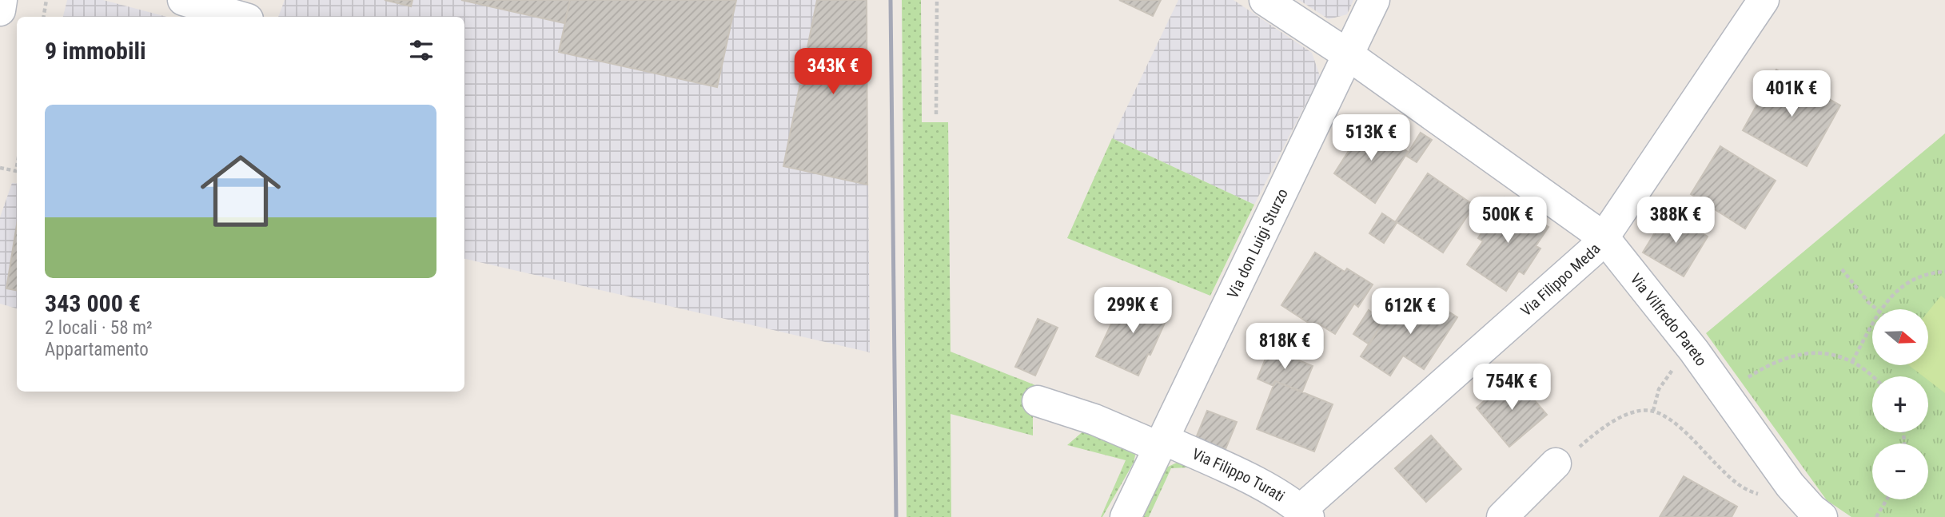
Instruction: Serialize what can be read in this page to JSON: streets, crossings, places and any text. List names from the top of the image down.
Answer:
{
  "streets": {
    "street": [
      "Via don Luigi Sturzo",
      "Via Filippo Meda",
      "Via Vilfredo Pareto",
      "Via Filippo Turati"
    ]
  },
  "crossings": [
    ["Via don Luigi Sturzo", "Via Vilfredo Pareto"],
    ["Via don Luigi Sturzo", "Via Filippo Turati"],
    ["Via Filippo Meda", "Via Vilfredo Pareto"],
    ["Via Filippo Meda", "Via Filippo Turati"]
  ],
  "north": "right",
  "page": {
    "heading": "9 immobili",
    "price": [
      "343K €",
      "401K €",
      "513K €",
      "500K €",
      "388K €",
      "299K €",
      "612K €",
      "818K €",
      "754K €"
    ],
    "list": [
      {
        "name": "343 000 €",
        "note": "2 locali · 58 m² · Appartamento"
      }
    ],
    "map_buttons": ["+", "−"]
  }
}
